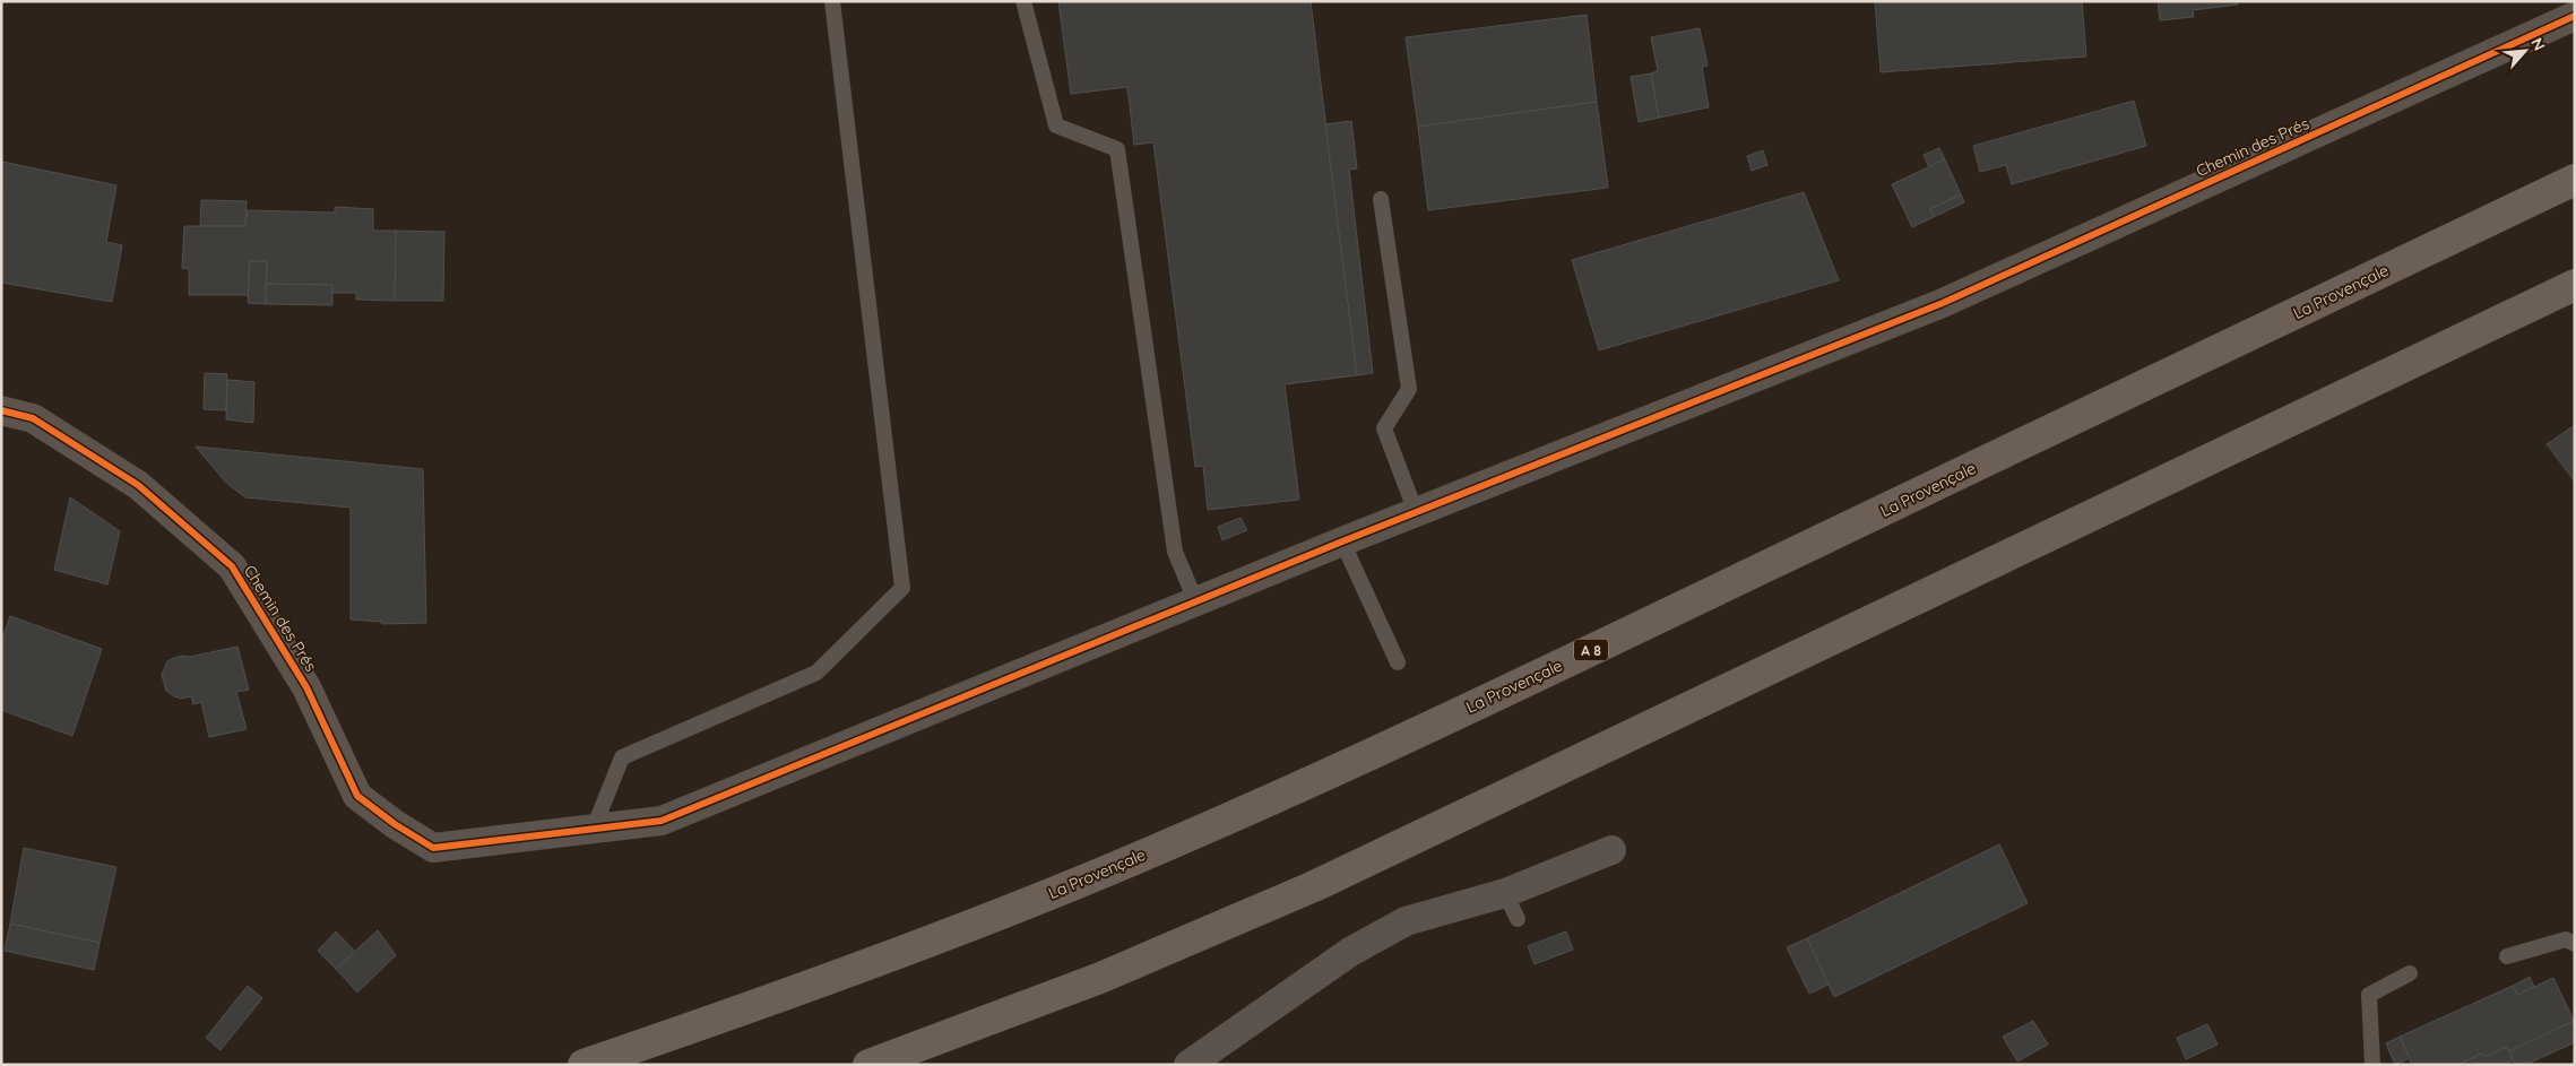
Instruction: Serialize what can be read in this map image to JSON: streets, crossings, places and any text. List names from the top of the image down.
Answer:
{
  "streets": {
    "highway": ["La Provençale", "A 8"],
    "street": ["Chemin des Prés"]
  },
  "north": "top right"
}
